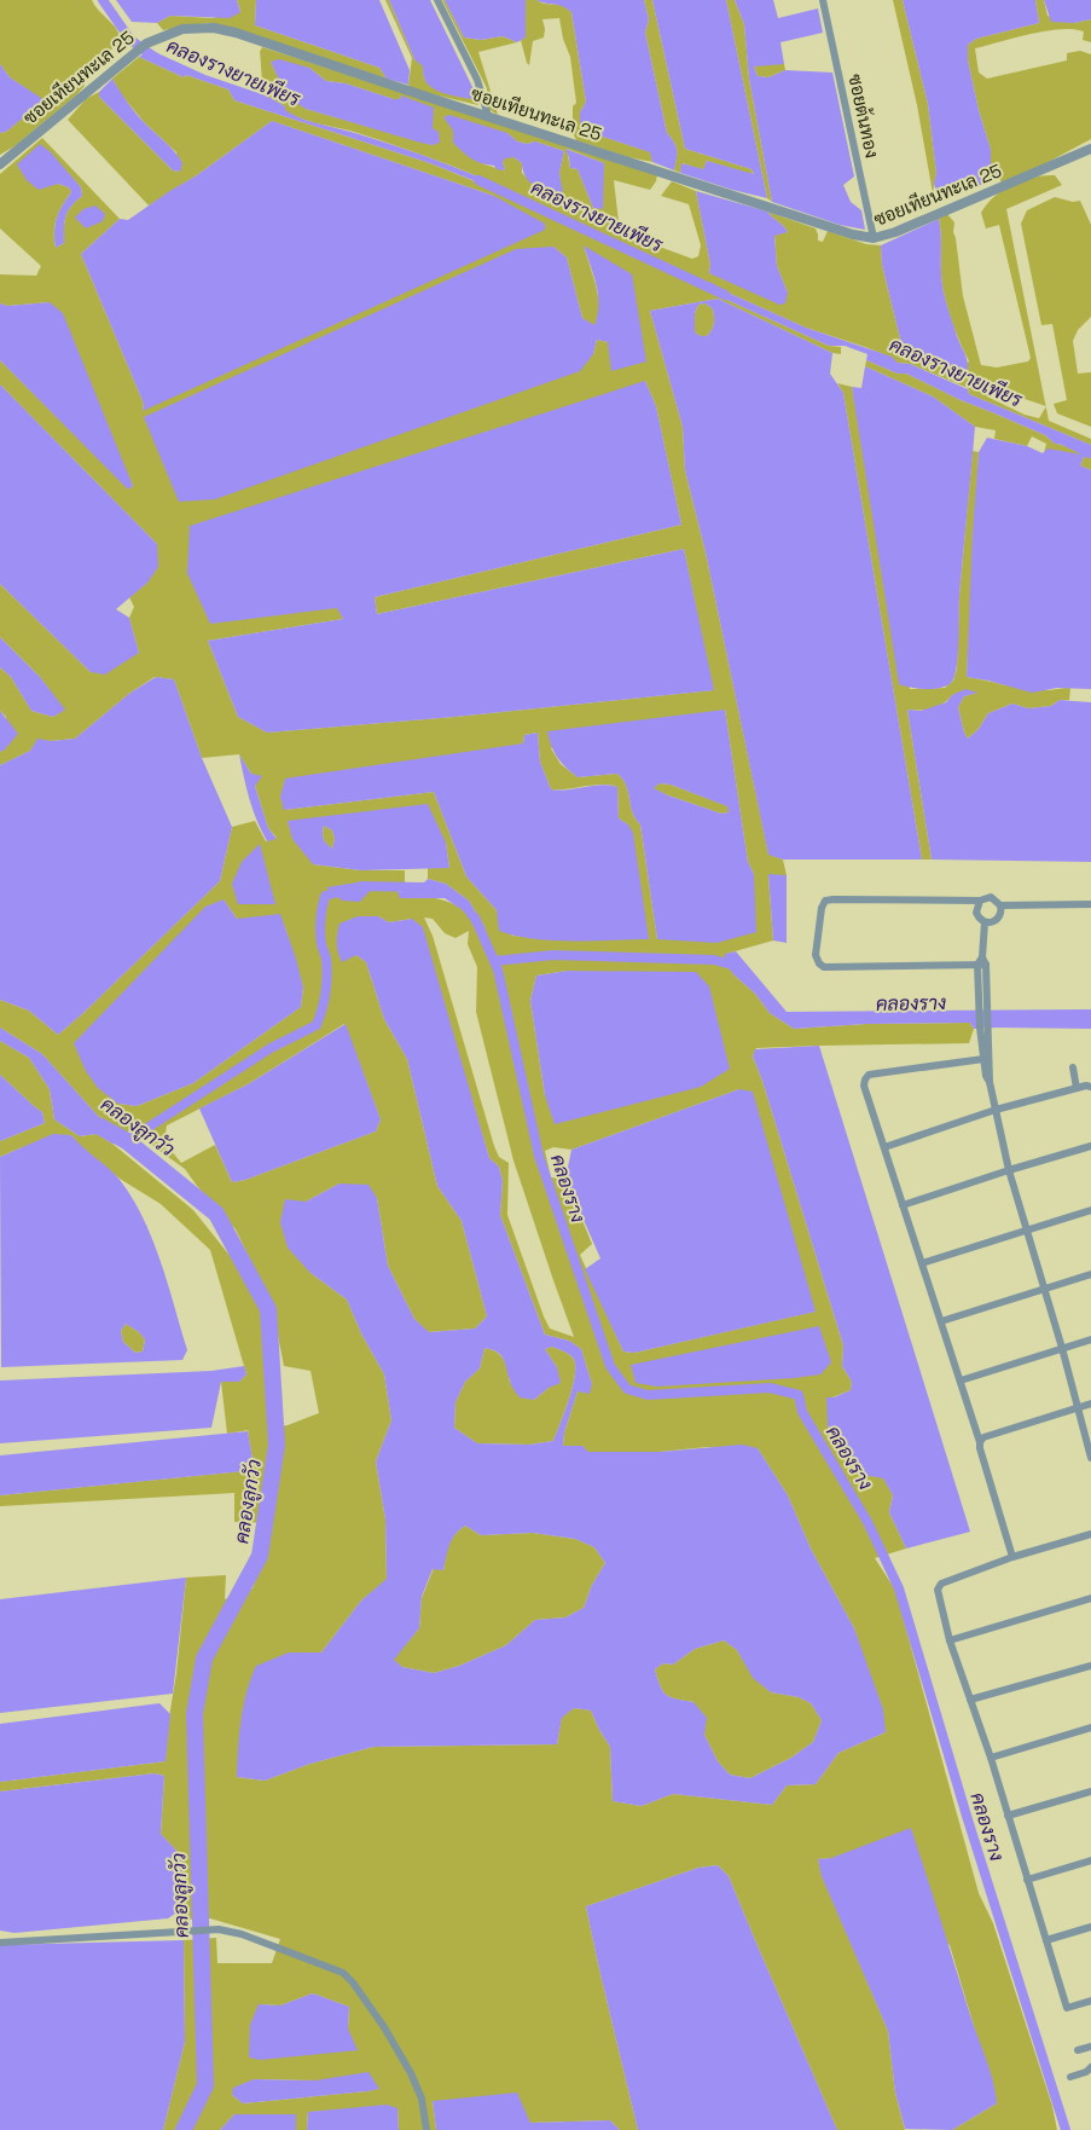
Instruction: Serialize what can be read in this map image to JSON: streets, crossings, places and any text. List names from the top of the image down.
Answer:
{
  "streets": {
    "street": ["ซอยเทียนทะเล 25", "ซอยต้นทอง"]
  },
  "crossings": [
    ["ซอยเทียนทะเล 25", "ซอยต้นทอง"]
  ],
  "water": ["คลองรางยายเพียร", "คลองราง", "คลองลูกวัว"]
}
